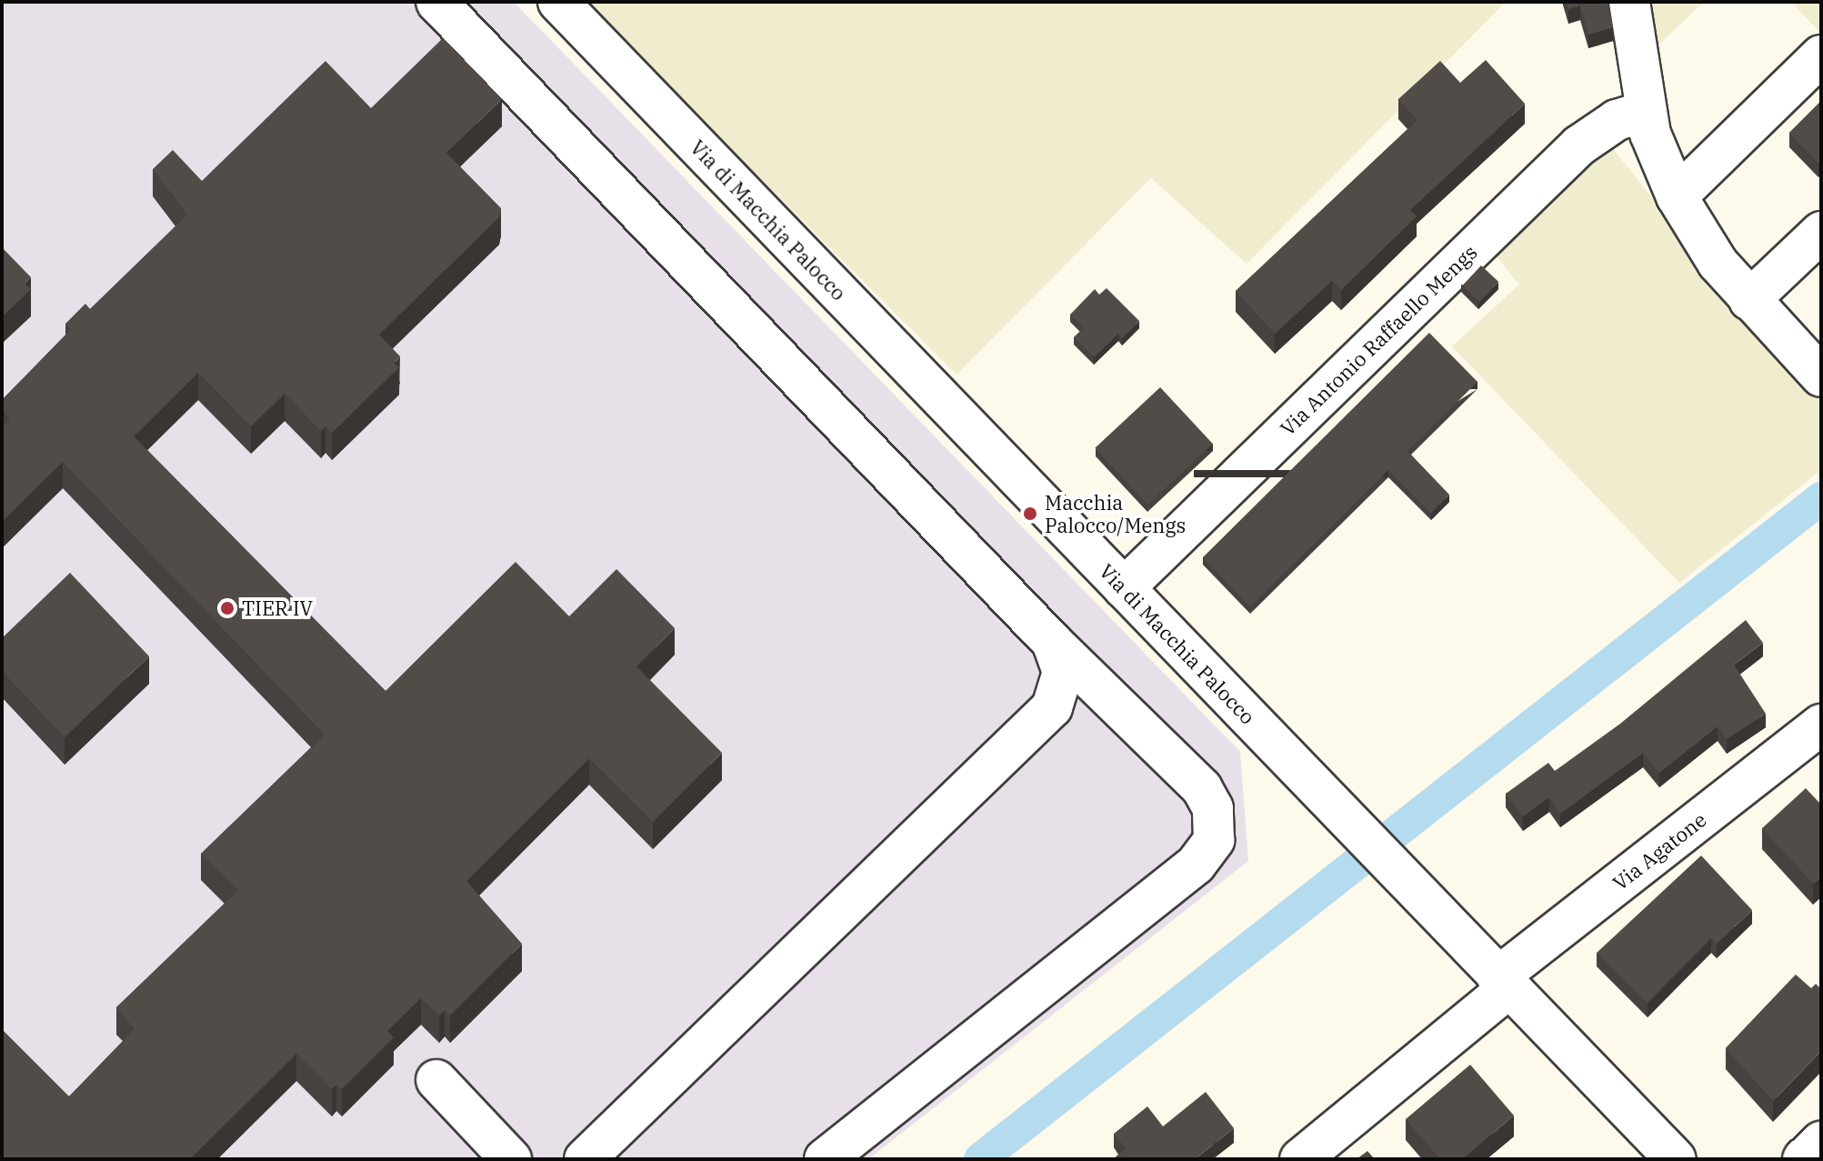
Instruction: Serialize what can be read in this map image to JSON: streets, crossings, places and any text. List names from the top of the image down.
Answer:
{
  "streets": {
    "street": ["Via di Macchia Palocco", "Via Antonio Raffaello Mengs", "Via Agatone"]
  },
  "crossings": [
    ["Via di Macchia Palocco", "Via Antonio Raffaello Mengs"],
    ["Via di Macchia Palocco", "Via Agatone"]
  ],
  "places": ["Macchia Palocco/Mengs", "TIER IV"]
}
